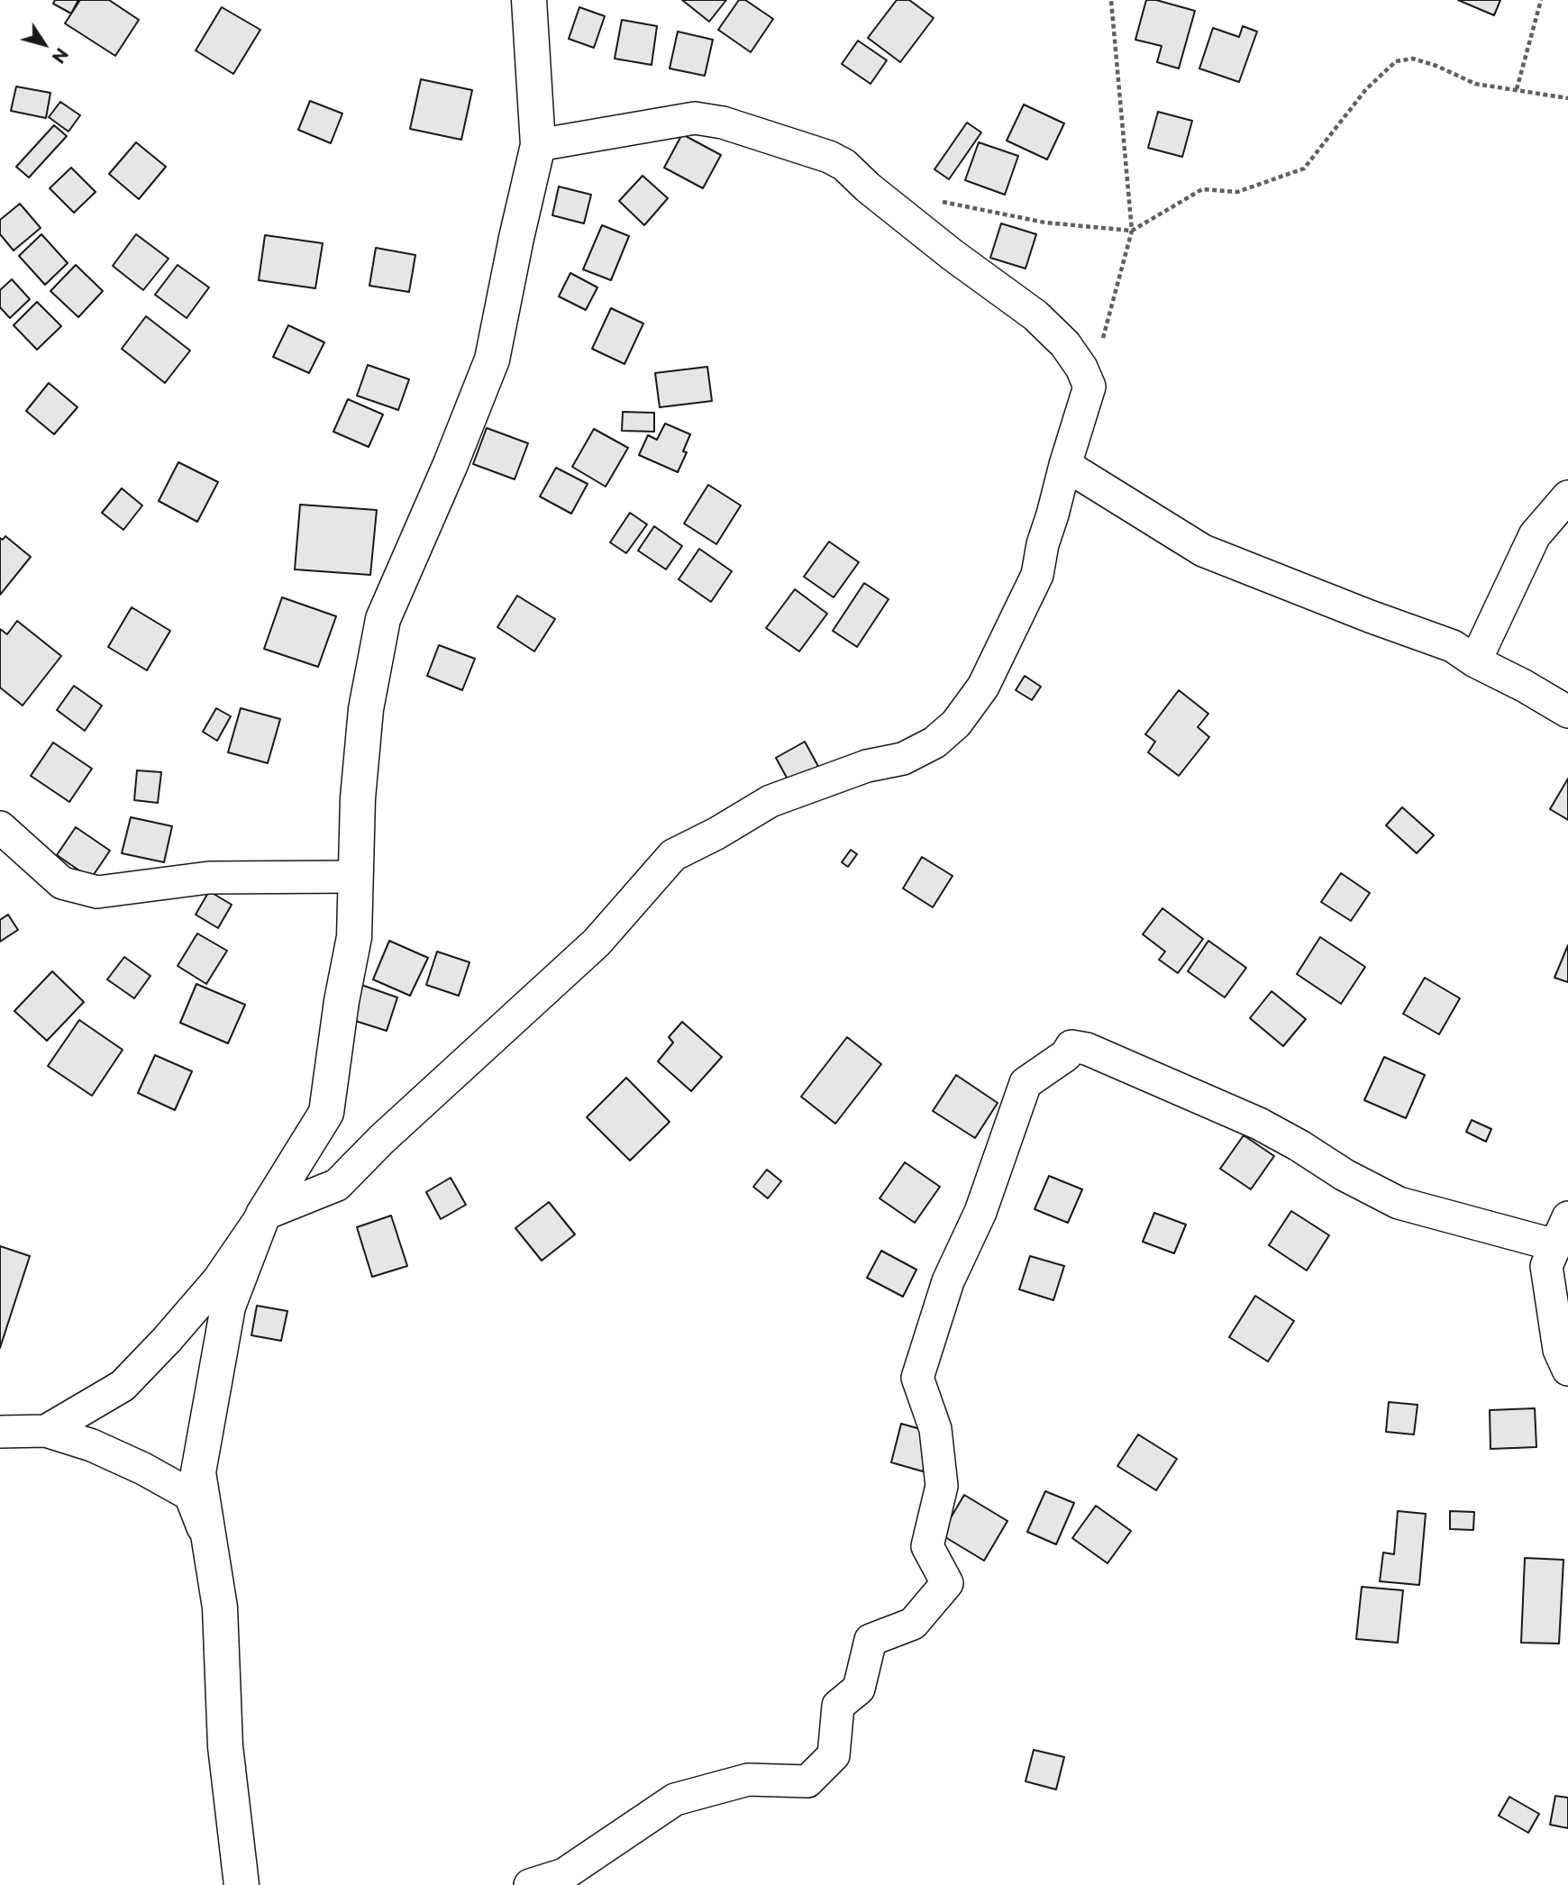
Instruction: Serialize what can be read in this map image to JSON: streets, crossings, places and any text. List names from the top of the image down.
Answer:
{
  "north": "bottom right"
}
